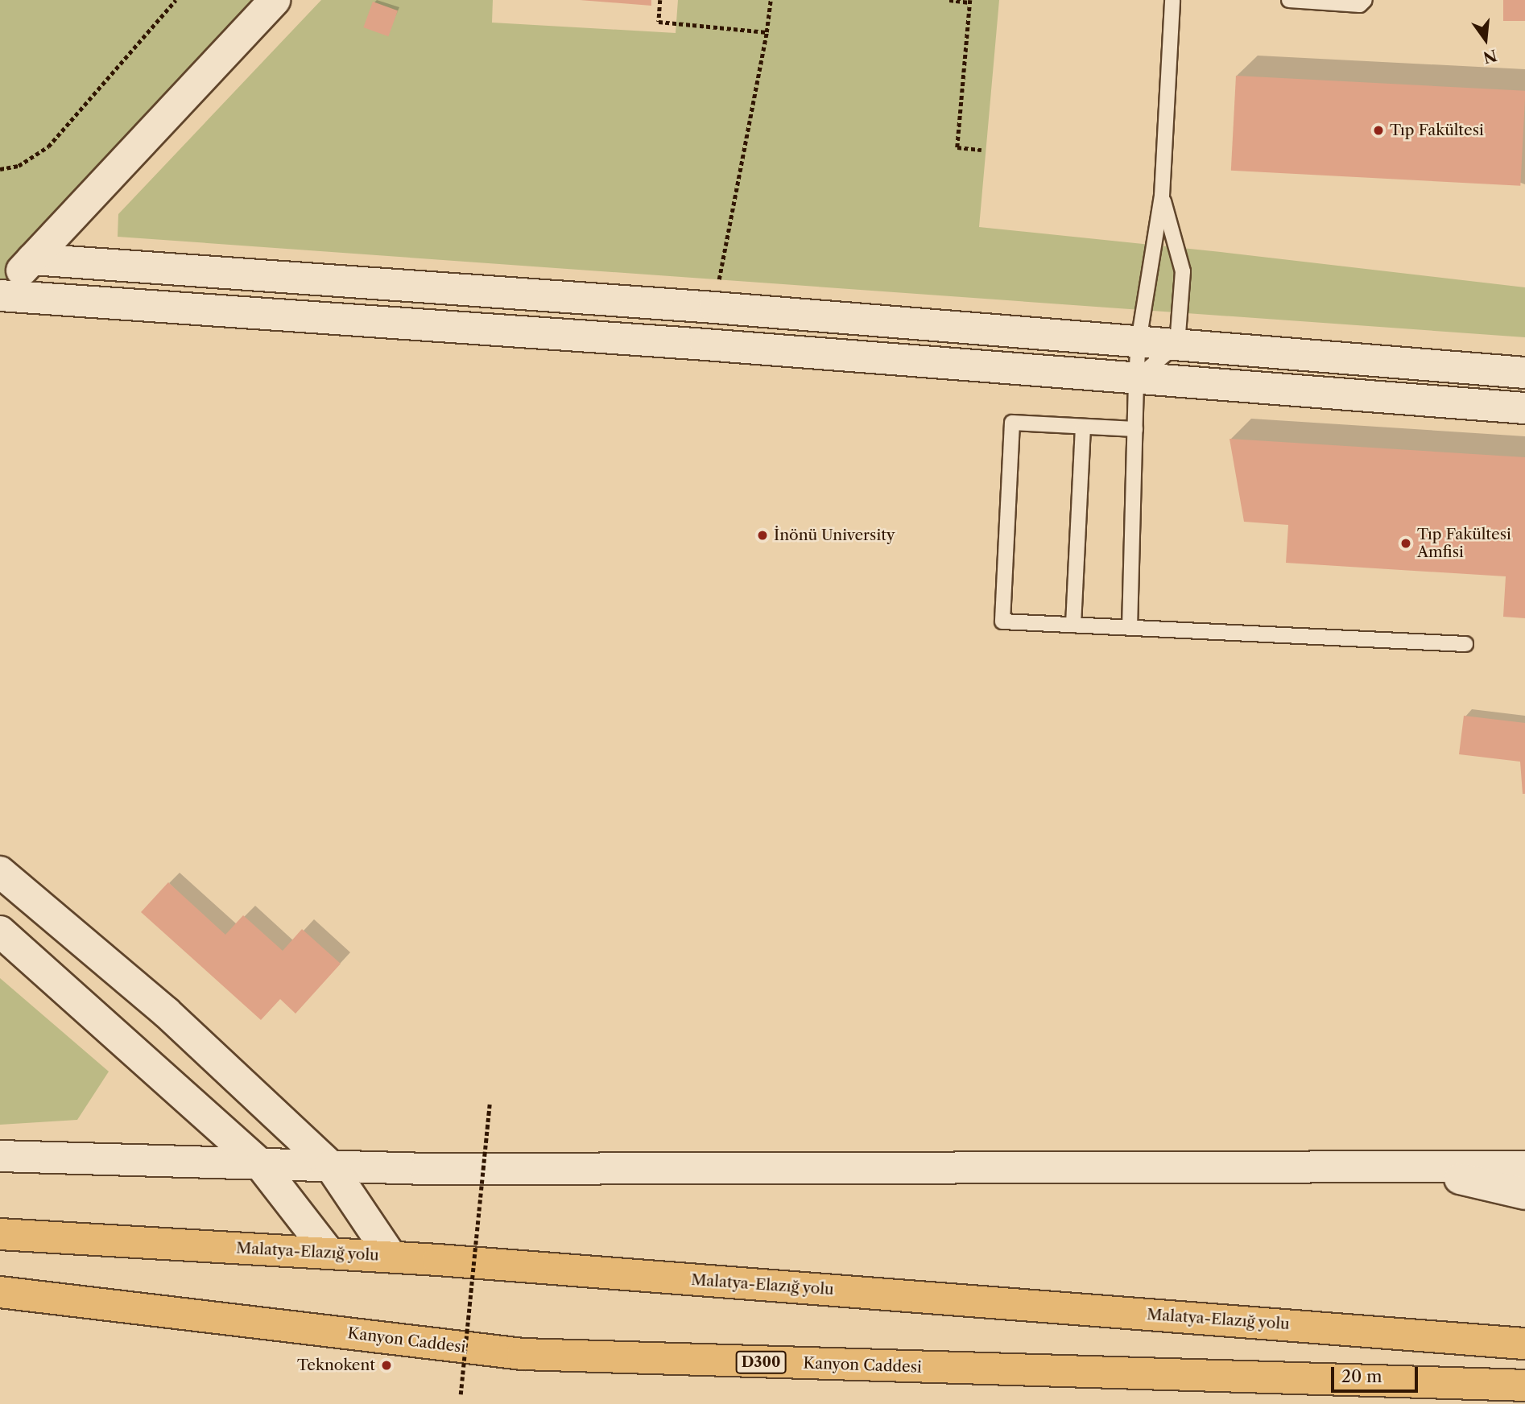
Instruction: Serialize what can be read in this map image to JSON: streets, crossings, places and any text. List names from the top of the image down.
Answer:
{
  "streets": {
    "highway": ["Malatya-Elazığ yolu", "Kanyon Caddesi", "D300"]
  },
  "places": [
    "Tıp Fakültesi",
    "İnönü University",
    "Tıp Fakültesi Amfisi",
    "Teknokent"
  ],
  "scale_bar": "20 m",
  "north": "bottom"
}
